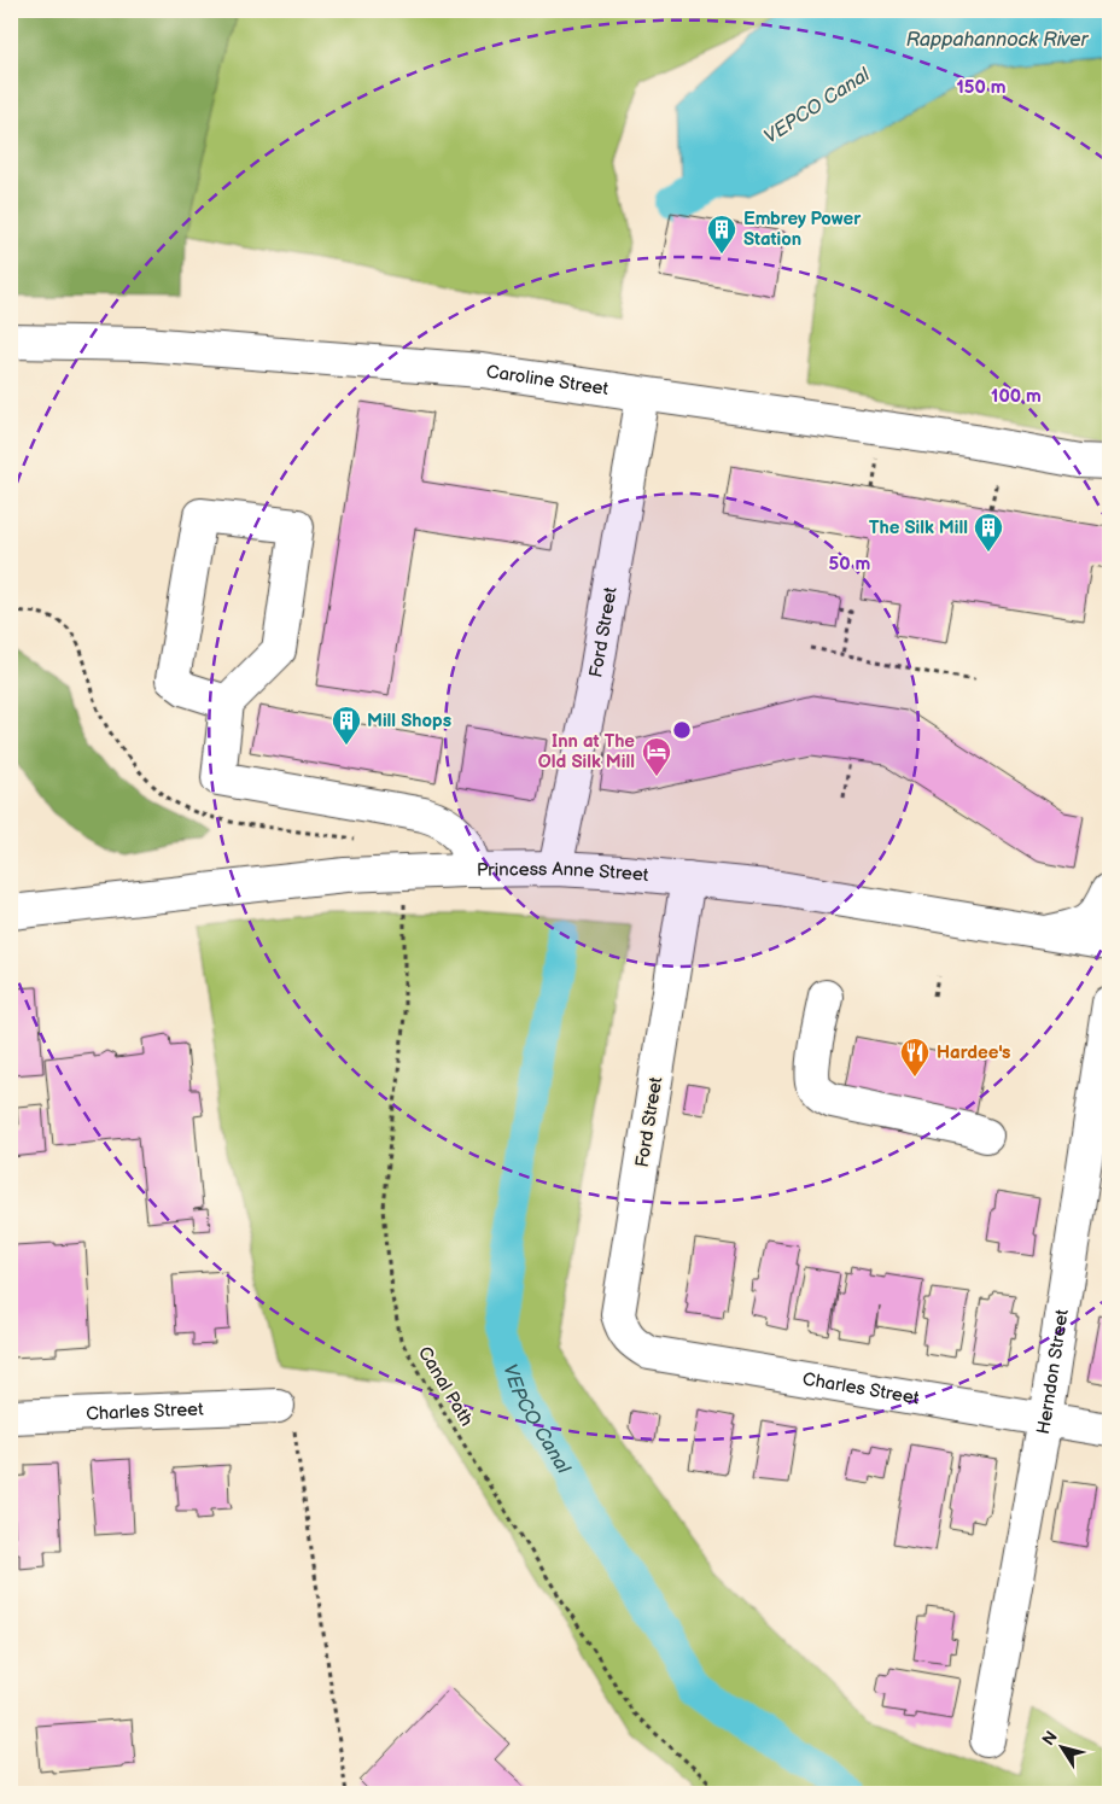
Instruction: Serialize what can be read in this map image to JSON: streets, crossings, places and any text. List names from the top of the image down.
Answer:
{
  "streets": {
    "street": [
      "Caroline Street",
      "Ford Street",
      "Princess Anne Street",
      "Herndon Street",
      "Charles Street"
    ],
    "path": ["Canal Path"]
  },
  "crossings": [
    ["Caroline Street", "Ford Street"],
    ["Ford Street", "Princess Anne Street"],
    ["Ford Street", "Charles Street"],
    ["Herndon Street", "Charles Street"]
  ],
  "water": ["Rappahannock River", "VEPCO Canal"],
  "places": {
    "building": ["Embrey Power Station", "The Silk Mill", "Mill Shops"],
    "hotel": ["Inn at The Old Silk Mill"],
    "restaurant": ["Hardee's"]
  },
  "north": "top left",
  "rings": ["150 m", "100 m", "50 m"]
}
